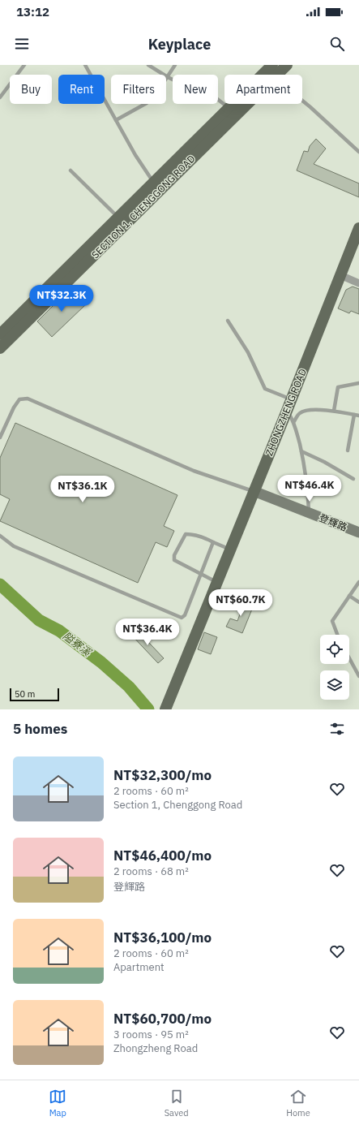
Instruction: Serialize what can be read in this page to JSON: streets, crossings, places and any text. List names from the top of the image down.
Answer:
{
  "streets": {
    "main road": ["SECTION 1, CHENGGONG ROAD", "ZHONGZHENG ROAD"],
    "street": ["登輝路"]
  },
  "crossings": [
    ["ZHONGZHENG ROAD", "登輝路"]
  ],
  "water": ["隘寮溪"],
  "scale_bar": "50 m",
  "page": {
    "status": "13:12",
    "header": "Keyplace",
    "chip": [
      "Buy",
      "Rent",
      "Filters",
      "New",
      "Apartment"
    ],
    "price": [
      "NT$32.3K",
      "NT$46.4K",
      "NT$36.1K",
      "NT$60.7K",
      "NT$36.4K"
    ],
    "scale": "50 m",
    "heading": "5 homes",
    "list": [
      {
        "name": "NT$32,300/mo",
        "note": "2 rooms · 60 m² · Section 1, Chenggong Road"
      },
      {
        "name": "NT$46,400/mo",
        "note": "2 rooms · 68 m² · 登輝路"
      },
      {
        "name": "NT$36,100/mo",
        "note": "2 rooms · 60 m² · Apartment"
      },
      {
        "name": "NT$60,700/mo",
        "note": "3 rooms · 95 m² · Zhongzheng Road"
      }
    ],
    "tabs": ["Map", "Saved", "Home"]
  }
}
